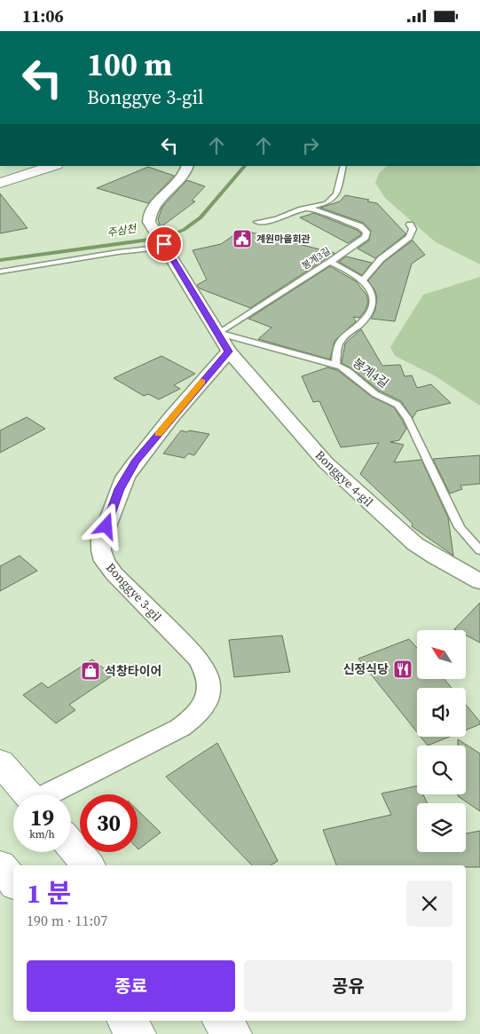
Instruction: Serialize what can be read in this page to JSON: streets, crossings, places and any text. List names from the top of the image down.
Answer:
{
  "streets": {
    "street": ["Bonggye 4-gil", "Bonggye 3-gil"],
    "lane": ["봉계3길", "봉계4길"]
  },
  "crossings": [
    ["봉계3길", "봉계4길"],
    ["Bonggye 4-gil", "Bonggye 3-gil"]
  ],
  "water": ["주삼천"],
  "places": {
    "public building": ["계원마을회관"],
    "restaurant": ["신정식당"],
    "shop": ["석창타이어"]
  },
  "north": "top left",
  "page": {
    "status": "11:06",
    "turn": ["100 m", "Bonggye 3-gil"],
    "speed": "19 km/h",
    "limit": "30",
    "heading": ["1 분", "190 m · 11:07"],
    "buttons": ["종료", "공유"]
  }
}
